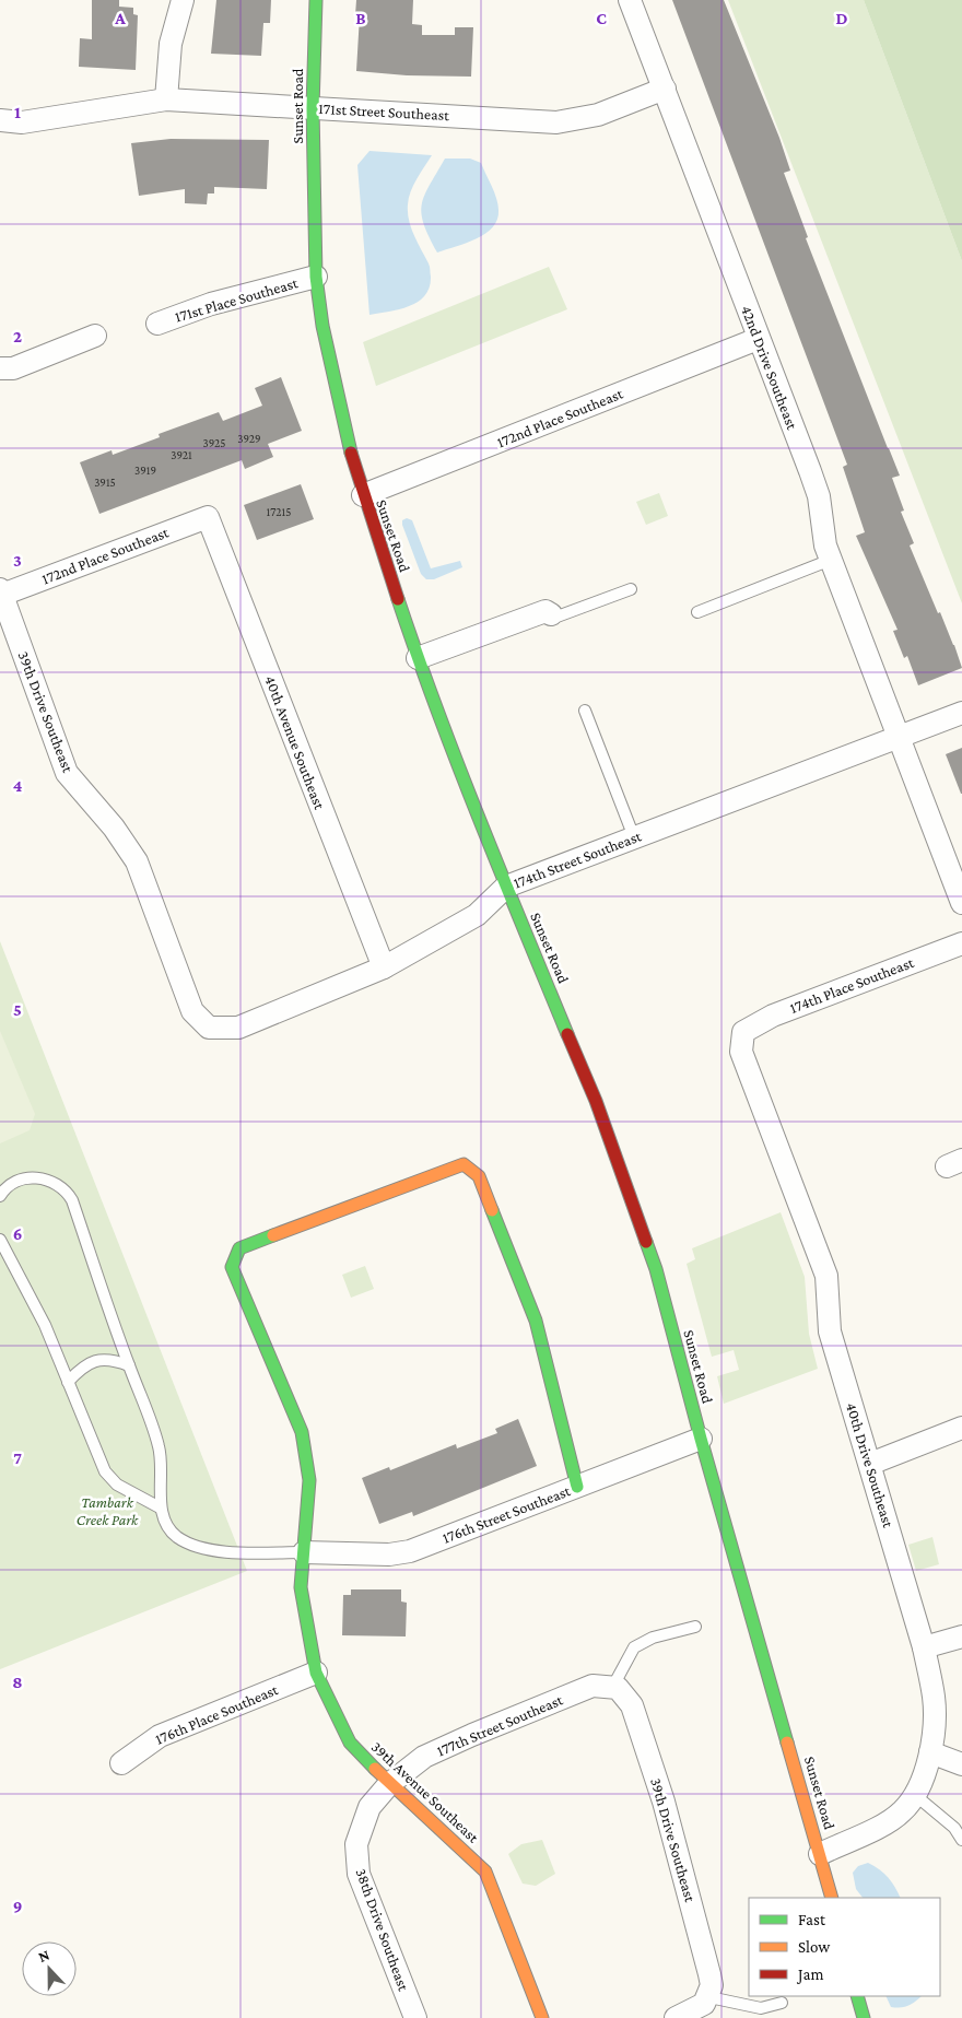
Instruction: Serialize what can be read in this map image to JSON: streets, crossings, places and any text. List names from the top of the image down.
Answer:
{
  "streets": {
    "street": [
      "Sunset Road",
      "171st Street Southeast",
      "171st Place Southeast",
      "42nd Drive Southeast",
      "172nd Place Southeast",
      "39th Drive Southeast",
      "40th Avenue Southeast",
      "174th Street Southeast",
      "174th Place Southeast",
      "40th Drive Southeast",
      "176th Street Southeast",
      "176th Place Southeast",
      "177th Street Southeast",
      "39th Avenue Southeast",
      "38th Drive Southeast"
    ]
  },
  "crossings": [
    ["Sunset Road", "171st Street Southeast"],
    ["Sunset Road", "171st Place Southeast"],
    ["Sunset Road", "172nd Place Southeast"],
    ["Sunset Road", "174th Street Southeast"],
    ["Sunset Road", "40th Drive Southeast"],
    ["Sunset Road", "176th Street Southeast"],
    ["171st Street Southeast", "42nd Drive Southeast"],
    ["42nd Drive Southeast", "172nd Place Southeast"],
    ["42nd Drive Southeast", "174th Street Southeast"],
    ["172nd Place Southeast", "39th Drive Southeast"],
    ["172nd Place Southeast", "40th Avenue Southeast"],
    ["39th Drive Southeast", "174th Street Southeast"],
    ["39th Drive Southeast", "177th Street Southeast"],
    ["40th Avenue Southeast", "174th Street Southeast"],
    ["174th Place Southeast", "40th Drive Southeast"],
    ["176th Street Southeast", "39th Avenue Southeast"],
    ["176th Place Southeast", "39th Avenue Southeast"],
    ["177th Street Southeast", "39th Avenue Southeast"],
    ["177th Street Southeast", "38th Drive Southeast"],
    ["39th Avenue Southeast", "38th Drive Southeast"]
  ],
  "parks": ["Tambark Creek Park"],
  "house_numbers": [
    "3929",
    "3925",
    "3921",
    "3919",
    "3915",
    "17215"
  ],
  "legend": ["Fast", "Slow", "Jam"],
  "north": "top",
  "grid": {
    "columns": [
      "A",
      "B",
      "C",
      "D"
    ],
    "rows": [
      "1",
      "2",
      "3",
      "4",
      "5",
      "6",
      "7",
      "8",
      "9"
    ]
  }
}
